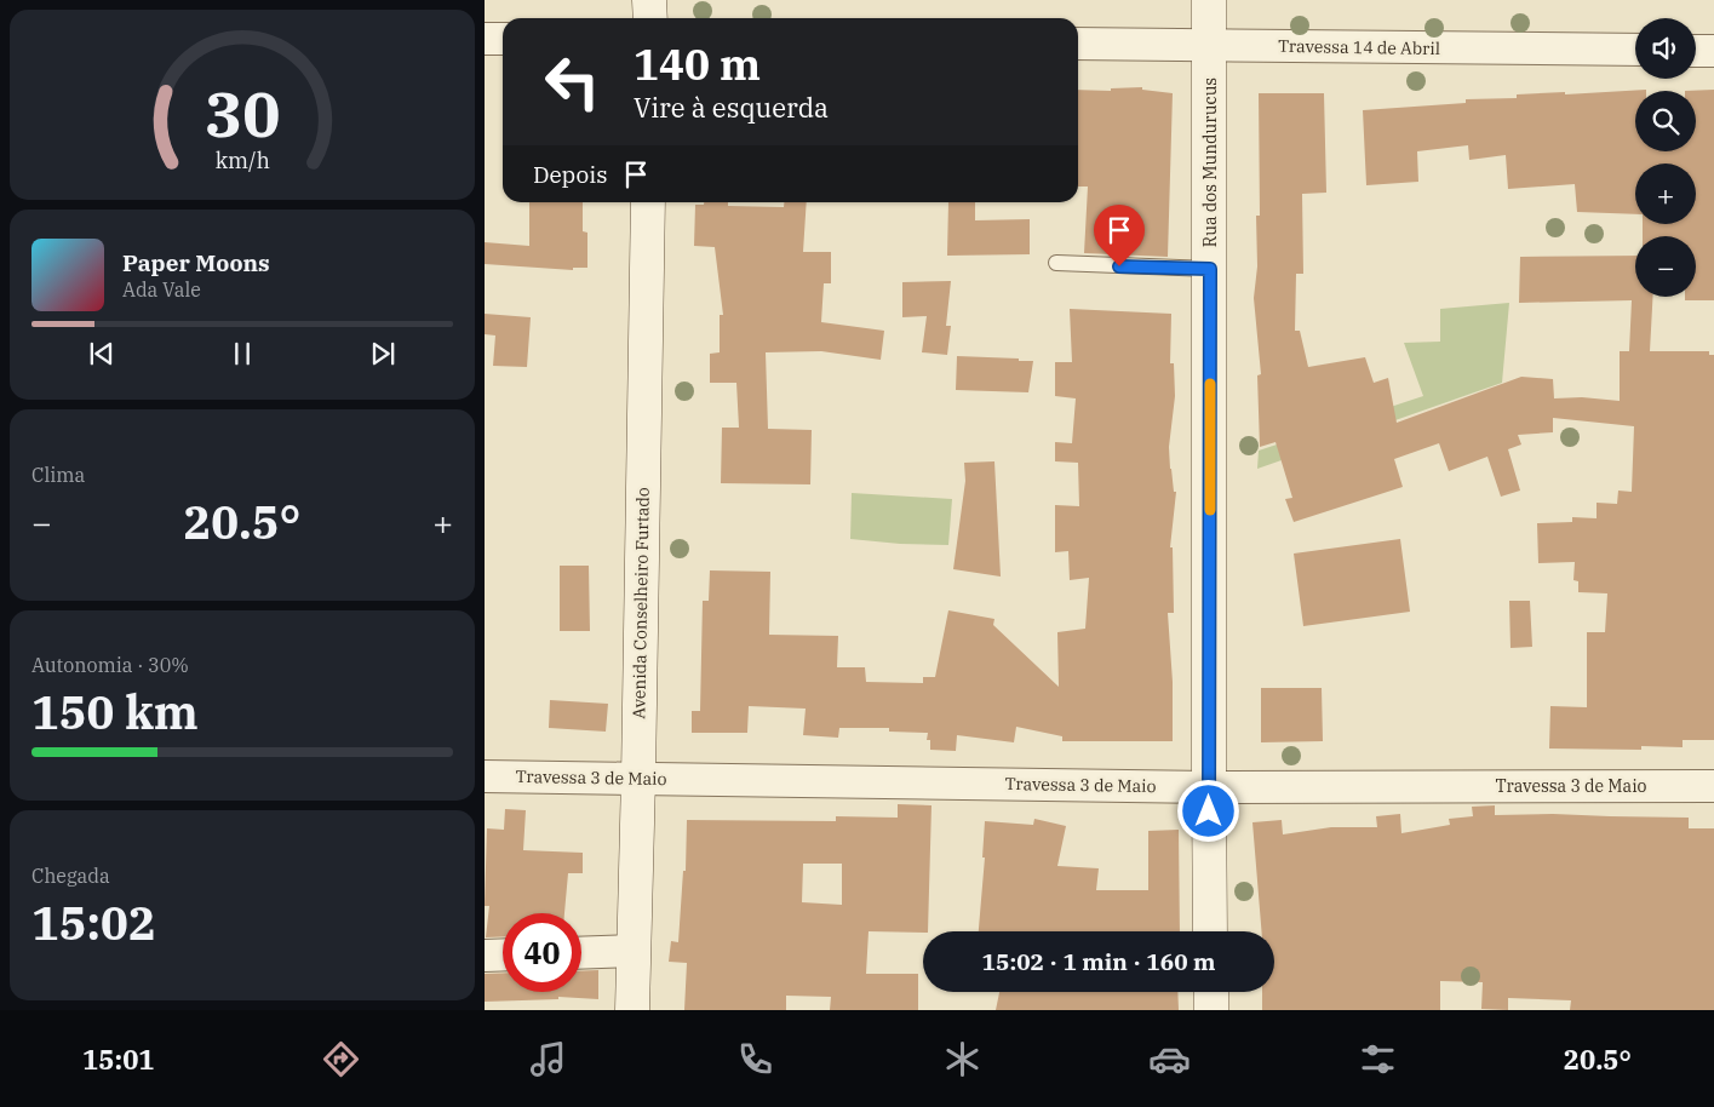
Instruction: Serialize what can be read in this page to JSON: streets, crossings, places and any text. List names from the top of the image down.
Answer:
{
  "streets": {
    "street": [
      "Travessa 14 de Abril",
      "Rua dos Mundurucus",
      "Avenida Conselheiro Furtado",
      "Travessa 3 de Maio"
    ]
  },
  "crossings": [
    ["Travessa 14 de Abril", "Rua dos Mundurucus"],
    ["Rua dos Mundurucus", "Travessa 3 de Maio"],
    ["Avenida Conselheiro Furtado", "Travessa 3 de Maio"]
  ],
  "page": {
    "map_buttons": ["+", "−"],
    "turn": ["140 m", "Vire à esquerda"],
    "then": "Depois",
    "song": ["Paper Moons", "Ada Vale"],
    "tile": [
      "Clima",
      ["Autonomia · 30%", "150 km"],
      ["Chegada", "15:02"]
    ],
    "heat": ["−", "20.5°", "+"],
    "limit": "40",
    "trip": "15:02 · 1 min · 160 m",
    "tabs": ["15:01", "20.5°"],
    "gauge": ["30", "km/h"]
  }
}
